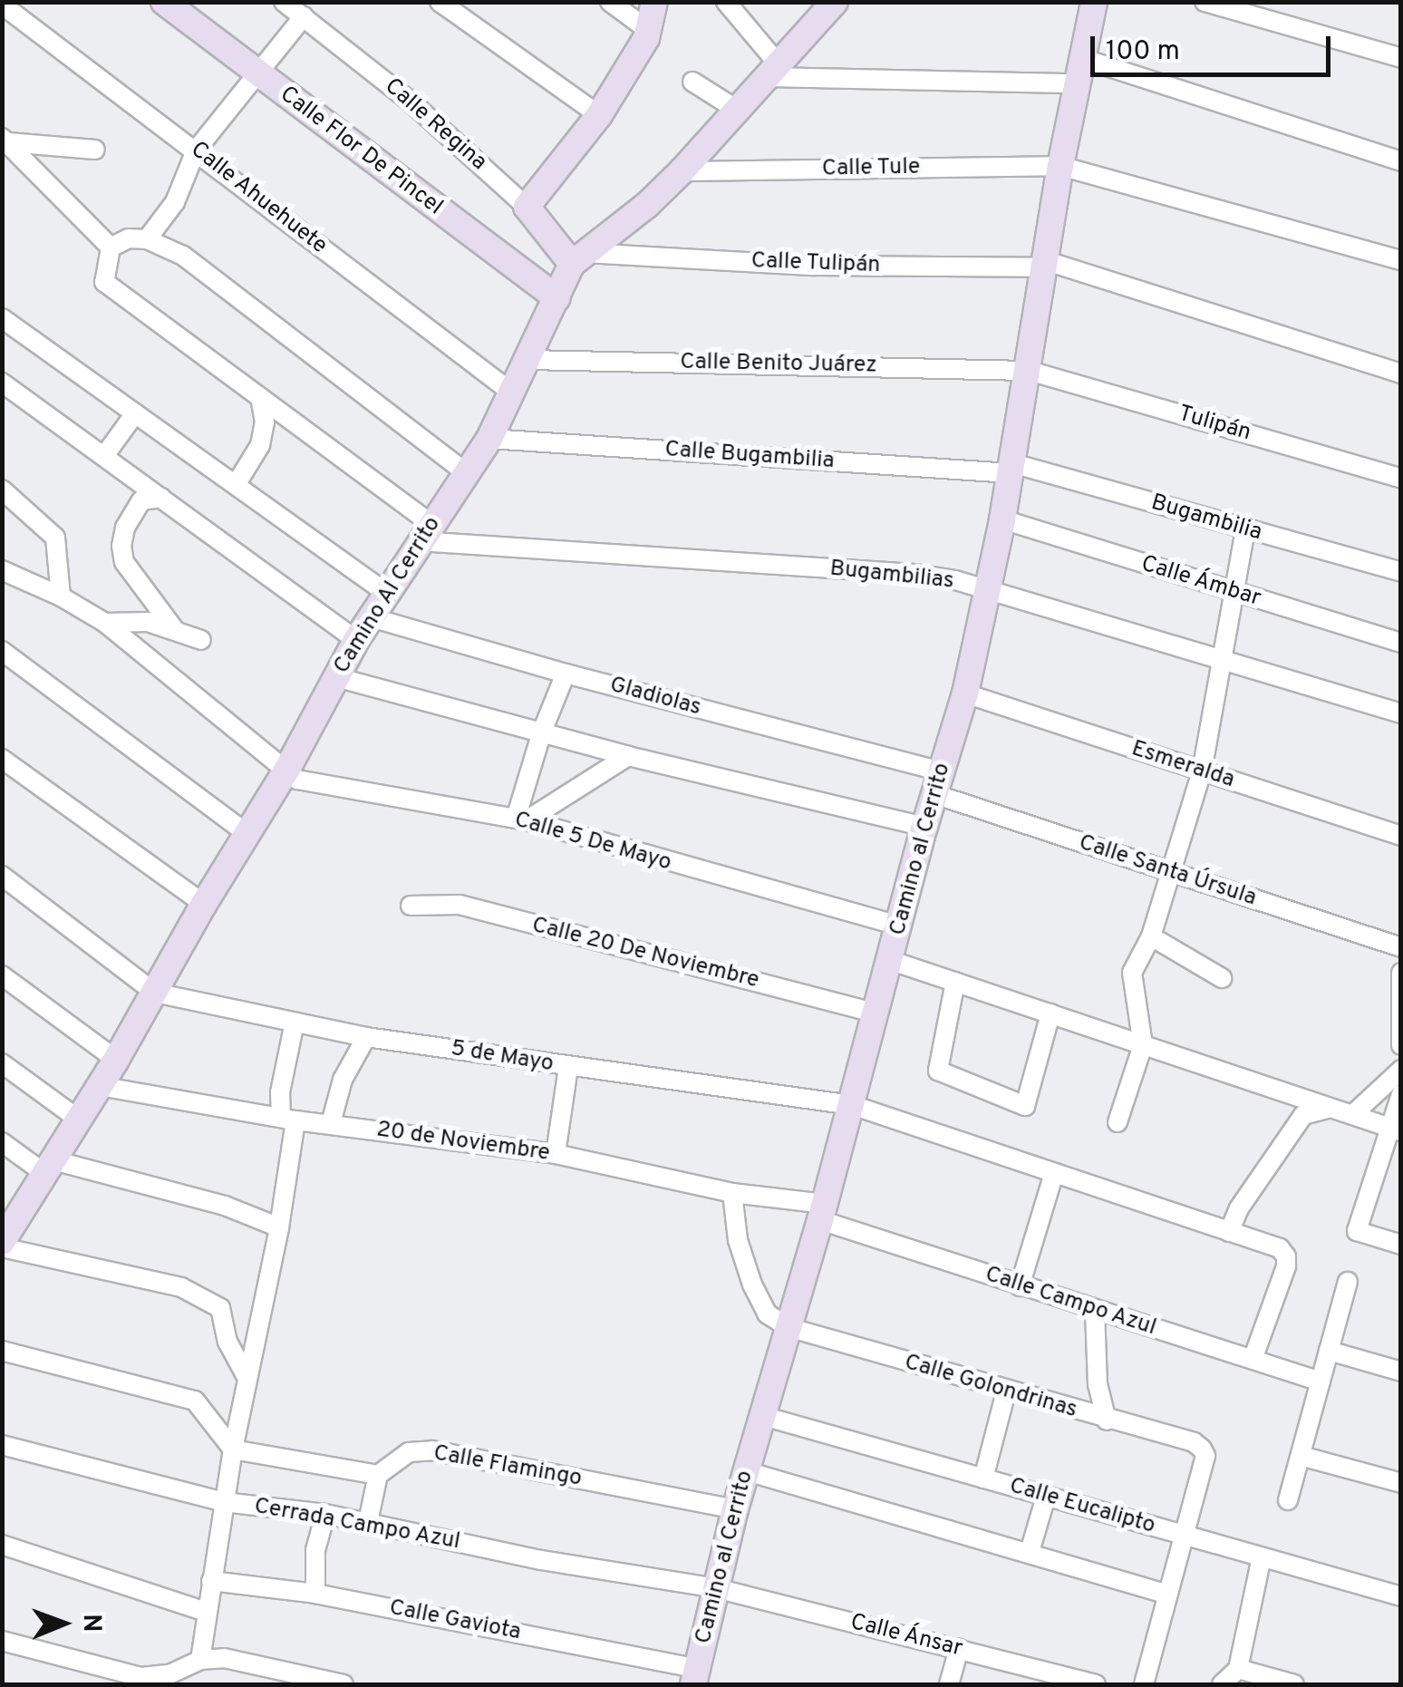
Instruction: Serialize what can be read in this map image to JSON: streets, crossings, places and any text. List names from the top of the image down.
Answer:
{
  "streets": {
    "main road": [
      "Calle Regina",
      "Calle Flor De Pincel",
      "Camino Al Cerrito",
      "Camino al Cerrito"
    ],
    "street": [
      "Calle Tule",
      "Calle Ahuehuete",
      "Calle Tulipán",
      "Calle Benito Juárez",
      "Tulipán",
      "Calle Bugambilia",
      "Bugambilia",
      "Bugambilias",
      "Calle Ámbar",
      "Gladiolas",
      "Esmeralda",
      "Calle 5 De Mayo",
      "Calle Santa Úrsula",
      "Calle 20 De Noviembre",
      "5 de Mayo",
      "20 de Noviembre",
      "Calle Campo Azul",
      "Calle Golondrinas",
      "Calle Flamingo",
      "Calle Eucalipto",
      "Cerrada Campo Azul",
      "Calle Gaviota",
      "Calle Ánsar"
    ]
  },
  "crossings": [
    ["Calle Regina", "Calle Tulipán"],
    ["Calle Regina", "Camino Al Cerrito"],
    ["Calle Flor De Pincel", "Camino Al Cerrito"],
    ["Calle Tule", "Camino al Cerrito"],
    ["Calle Ahuehuete", "Camino Al Cerrito"],
    ["Calle Tulipán", "Camino Al Cerrito"],
    ["Calle Tulipán", "Camino al Cerrito"],
    ["Calle Benito Juárez", "Tulipán"],
    ["Calle Benito Juárez", "Camino Al Cerrito"],
    ["Calle Benito Juárez", "Camino al Cerrito"],
    ["Tulipán", "Camino al Cerrito"],
    ["Calle Bugambilia", "Bugambilia"],
    ["Calle Bugambilia", "Camino Al Cerrito"],
    ["Calle Bugambilia", "Camino al Cerrito"],
    ["Bugambilia", "Camino al Cerrito"],
    ["Bugambilias", "Camino Al Cerrito"],
    ["Bugambilias", "Camino al Cerrito"],
    ["Calle Ámbar", "Camino al Cerrito"],
    ["Camino Al Cerrito", "Gladiolas"],
    ["Camino Al Cerrito", "Calle 5 De Mayo"],
    ["Camino Al Cerrito", "5 de Mayo"],
    ["Camino Al Cerrito", "20 de Noviembre"],
    ["Gladiolas", "Camino al Cerrito"],
    ["Gladiolas", "Calle Santa Úrsula"],
    ["Esmeralda", "Camino al Cerrito"],
    ["Calle 5 De Mayo", "Camino al Cerrito"],
    ["Camino al Cerrito", "Calle Santa Úrsula"],
    ["Camino al Cerrito", "Calle 20 De Noviembre"],
    ["Camino al Cerrito", "5 de Mayo"],
    ["Camino al Cerrito", "20 de Noviembre"],
    ["Camino al Cerrito", "Calle Campo Azul"],
    ["Camino al Cerrito", "Calle Golondrinas"],
    ["Camino al Cerrito", "Calle Flamingo"],
    ["Camino al Cerrito", "Calle Eucalipto"],
    ["Camino al Cerrito", "Cerrada Campo Azul"],
    ["Camino al Cerrito", "Calle Gaviota"],
    ["Camino al Cerrito", "Calle Ánsar"],
    ["5 de Mayo", "Calle Campo Azul"],
    ["20 de Noviembre", "Calle Campo Azul"],
    ["Calle Golondrinas", "Calle Eucalipto"],
    ["Cerrada Campo Azul", "Calle Ánsar"]
  ],
  "scale_bar": "100 m",
  "north": "right"
}
